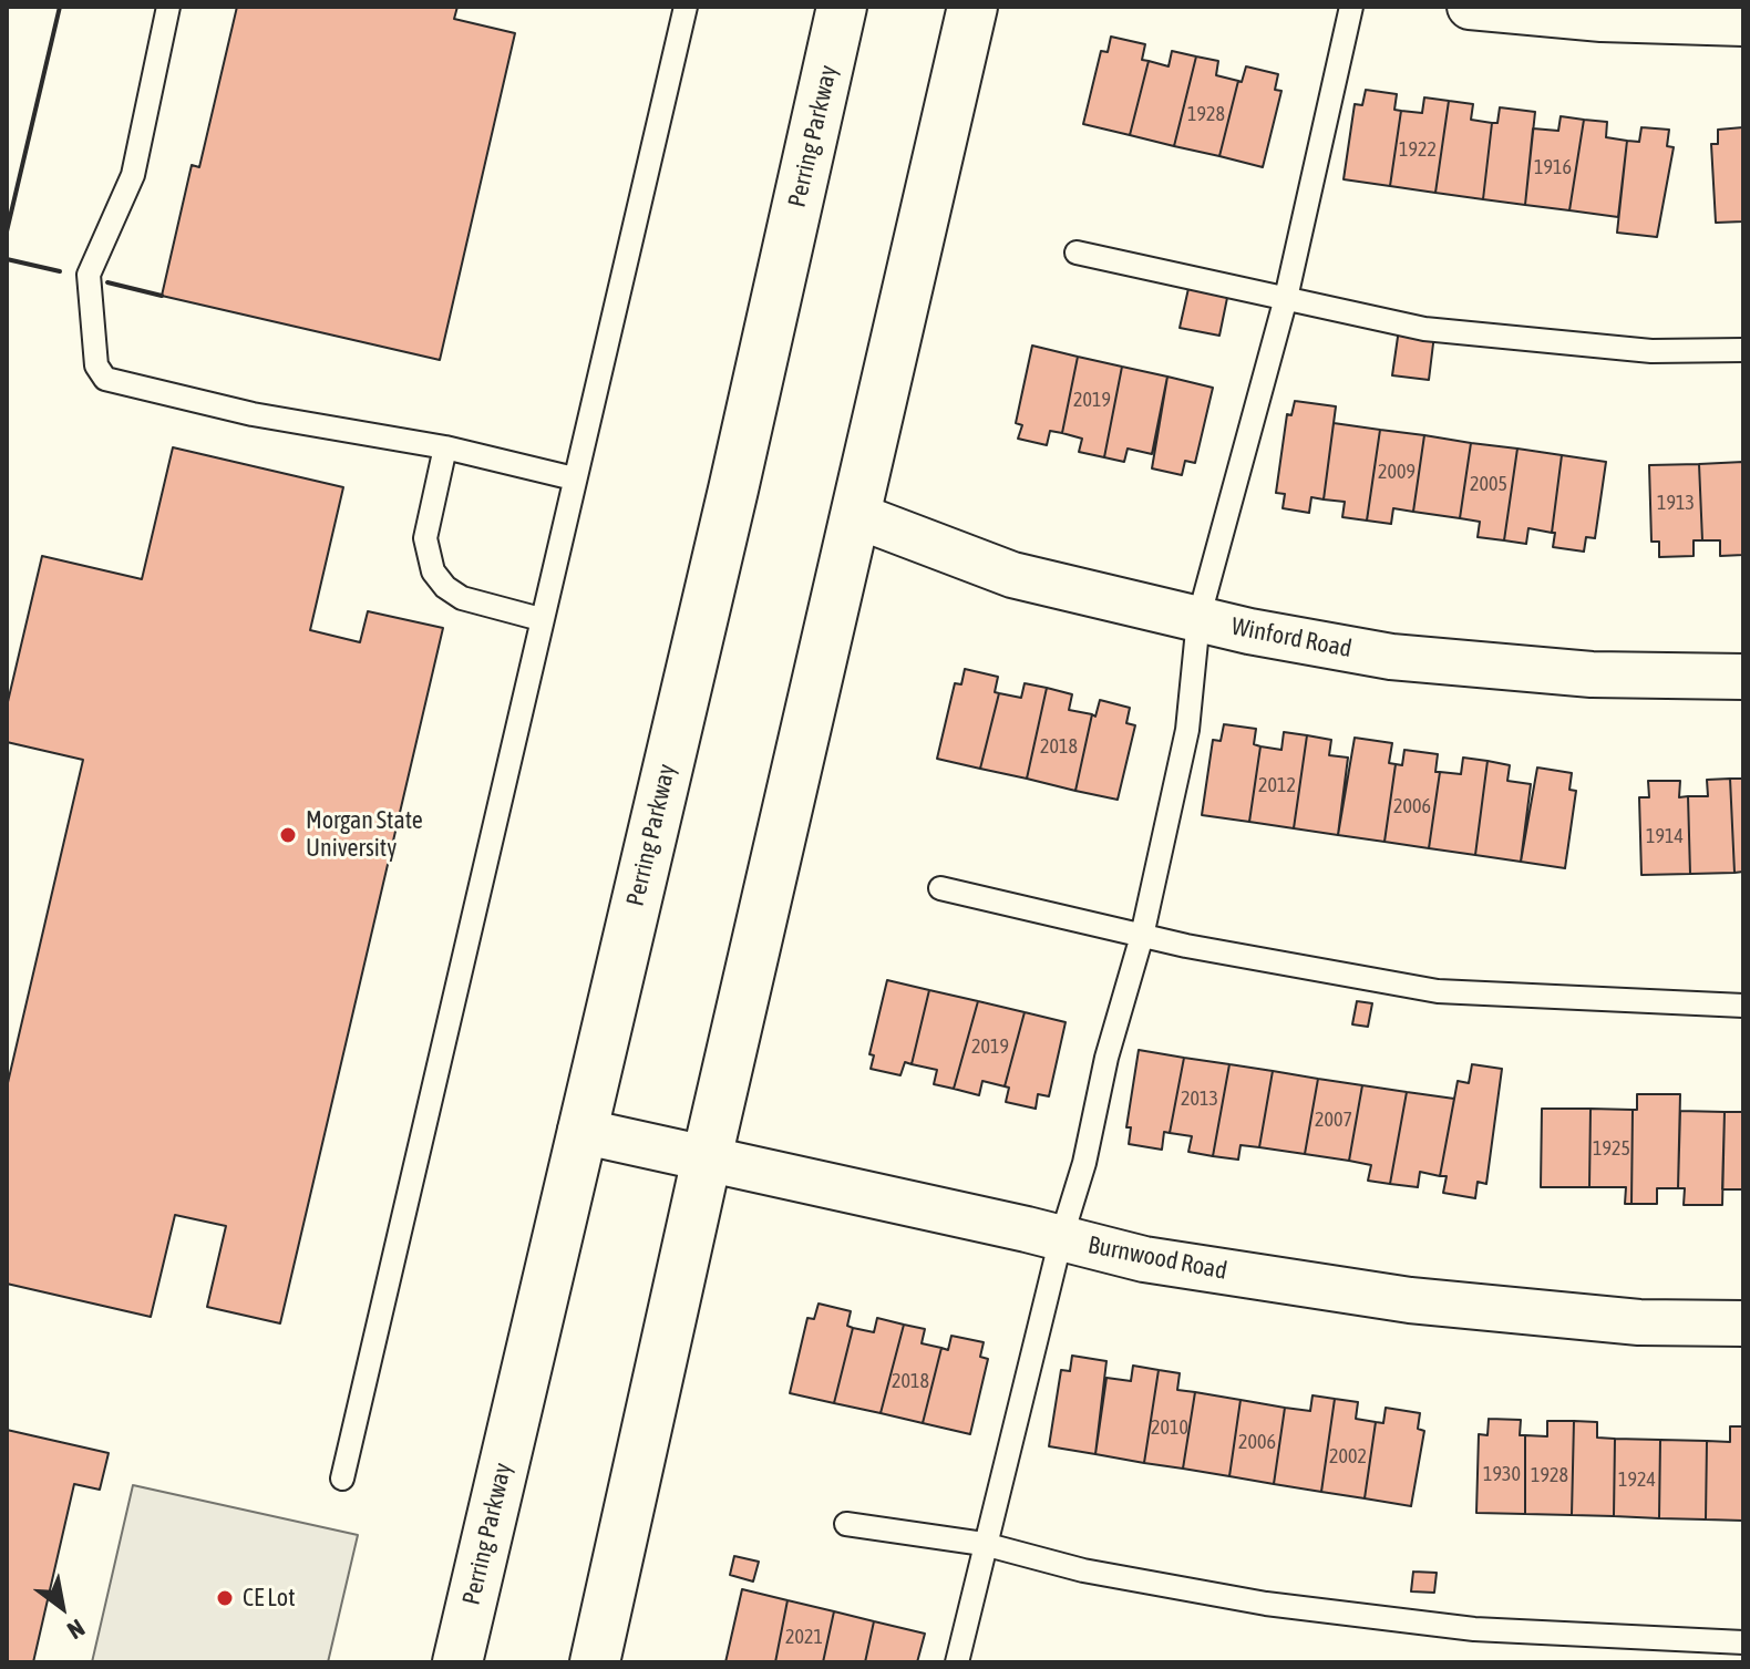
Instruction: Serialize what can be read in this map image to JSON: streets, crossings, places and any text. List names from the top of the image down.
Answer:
{
  "streets": {
    "main road": ["Perring Parkway"],
    "street": ["Winford Road", "Burnwood Road"]
  },
  "crossings": [
    ["Perring Parkway", "Burnwood Road"]
  ],
  "places": ["Morgan State University", "CE Lot"],
  "house_numbers": [
    "1928",
    "1922",
    "1916",
    "2019",
    "2009",
    "2005",
    "1913",
    "2018",
    "2012",
    "2006",
    "1914",
    "2019",
    "2013",
    "2007",
    "1925",
    "2018",
    "2010",
    "2006",
    "2002",
    "1930",
    "1928",
    "1924",
    "2021"
  ],
  "north": "bottom right"
}
